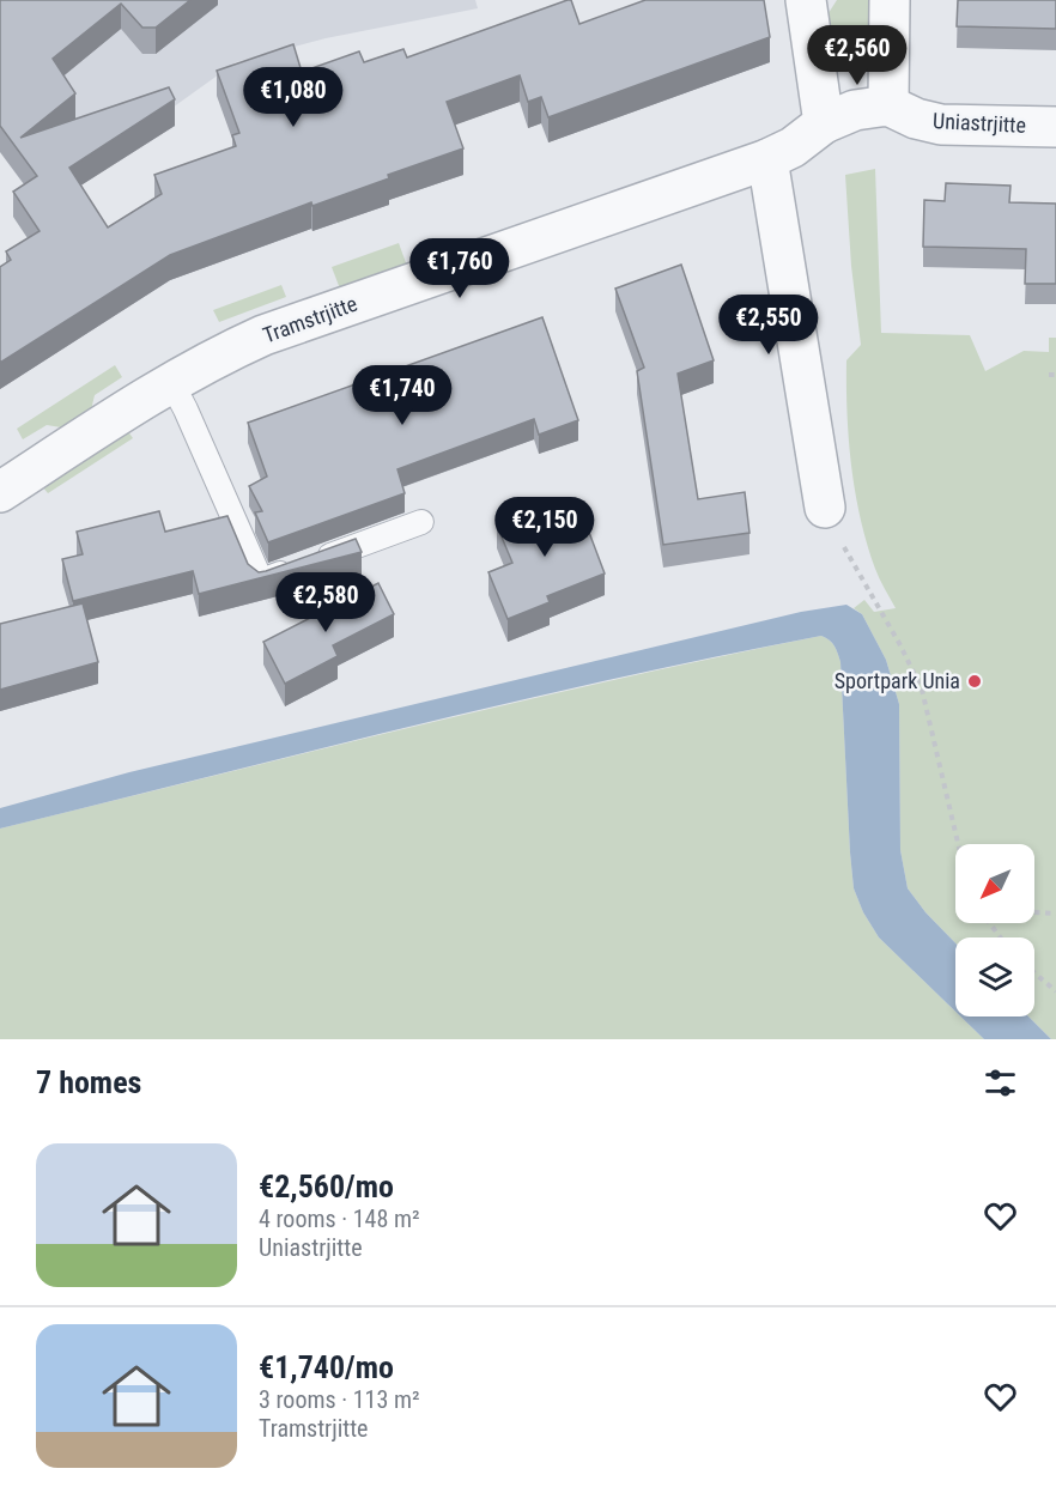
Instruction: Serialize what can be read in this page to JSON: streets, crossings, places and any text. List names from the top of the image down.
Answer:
{
  "streets": {
    "street": ["Uniastrjitte", "Tramstrjitte"]
  },
  "places": ["Sportpark Unia"],
  "north": "bottom left",
  "page": {
    "price": [
      "€2,560",
      "€1,080",
      "€1,760",
      "€2,550",
      "€1,740",
      "€2,150",
      "€2,580"
    ],
    "heading": "7 homes",
    "list": [
      {
        "name": "€2,560/mo",
        "note": "4 rooms · 148 m² · Uniastrjitte"
      },
      {
        "name": "€1,740/mo",
        "note": "3 rooms · 113 m² · Tramstrjitte"
      }
    ]
  }
}
